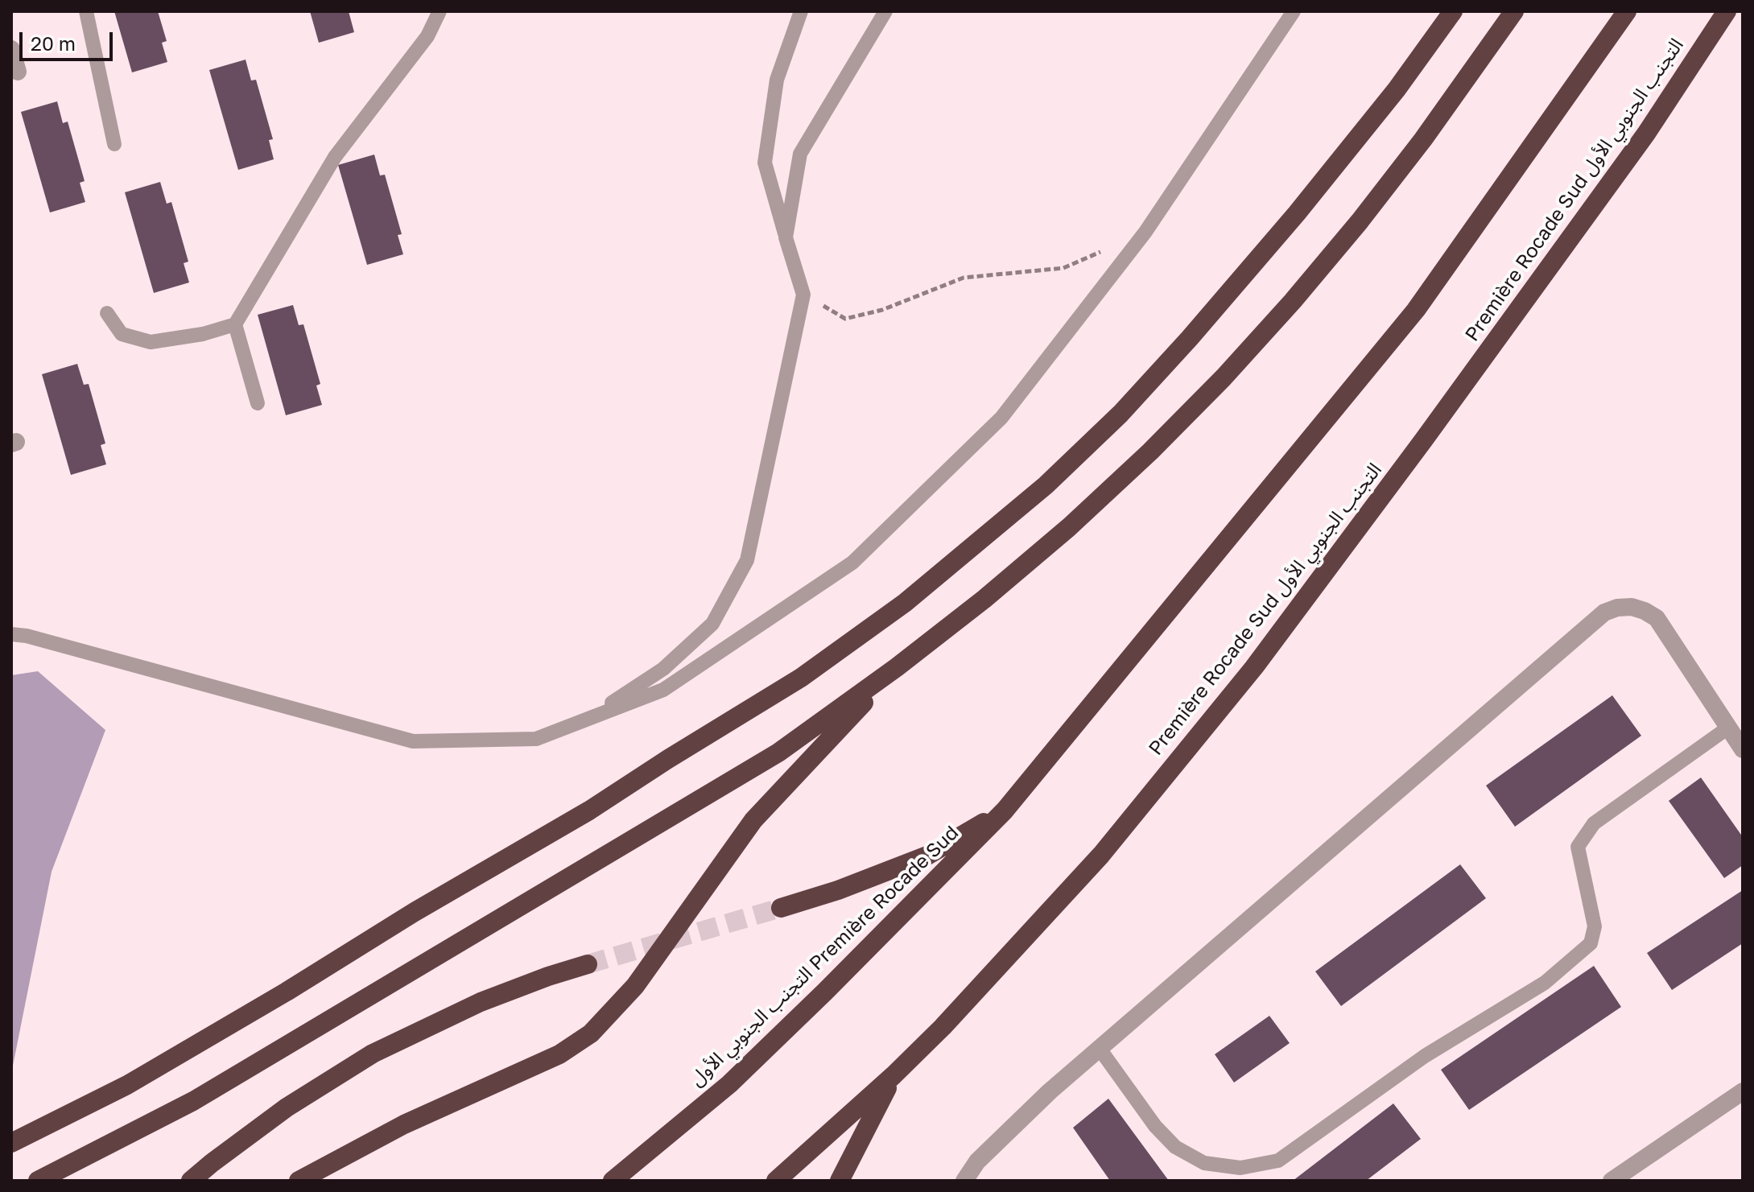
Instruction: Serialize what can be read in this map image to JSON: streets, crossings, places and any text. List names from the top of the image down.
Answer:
{
  "streets": {
    "highway": ["Première Rocade Sud التجنب الجنوبي الأول", "التجنب الجنوبي الأول Première Rocade Sud"]
  },
  "scale_bar": "20 m"
}
